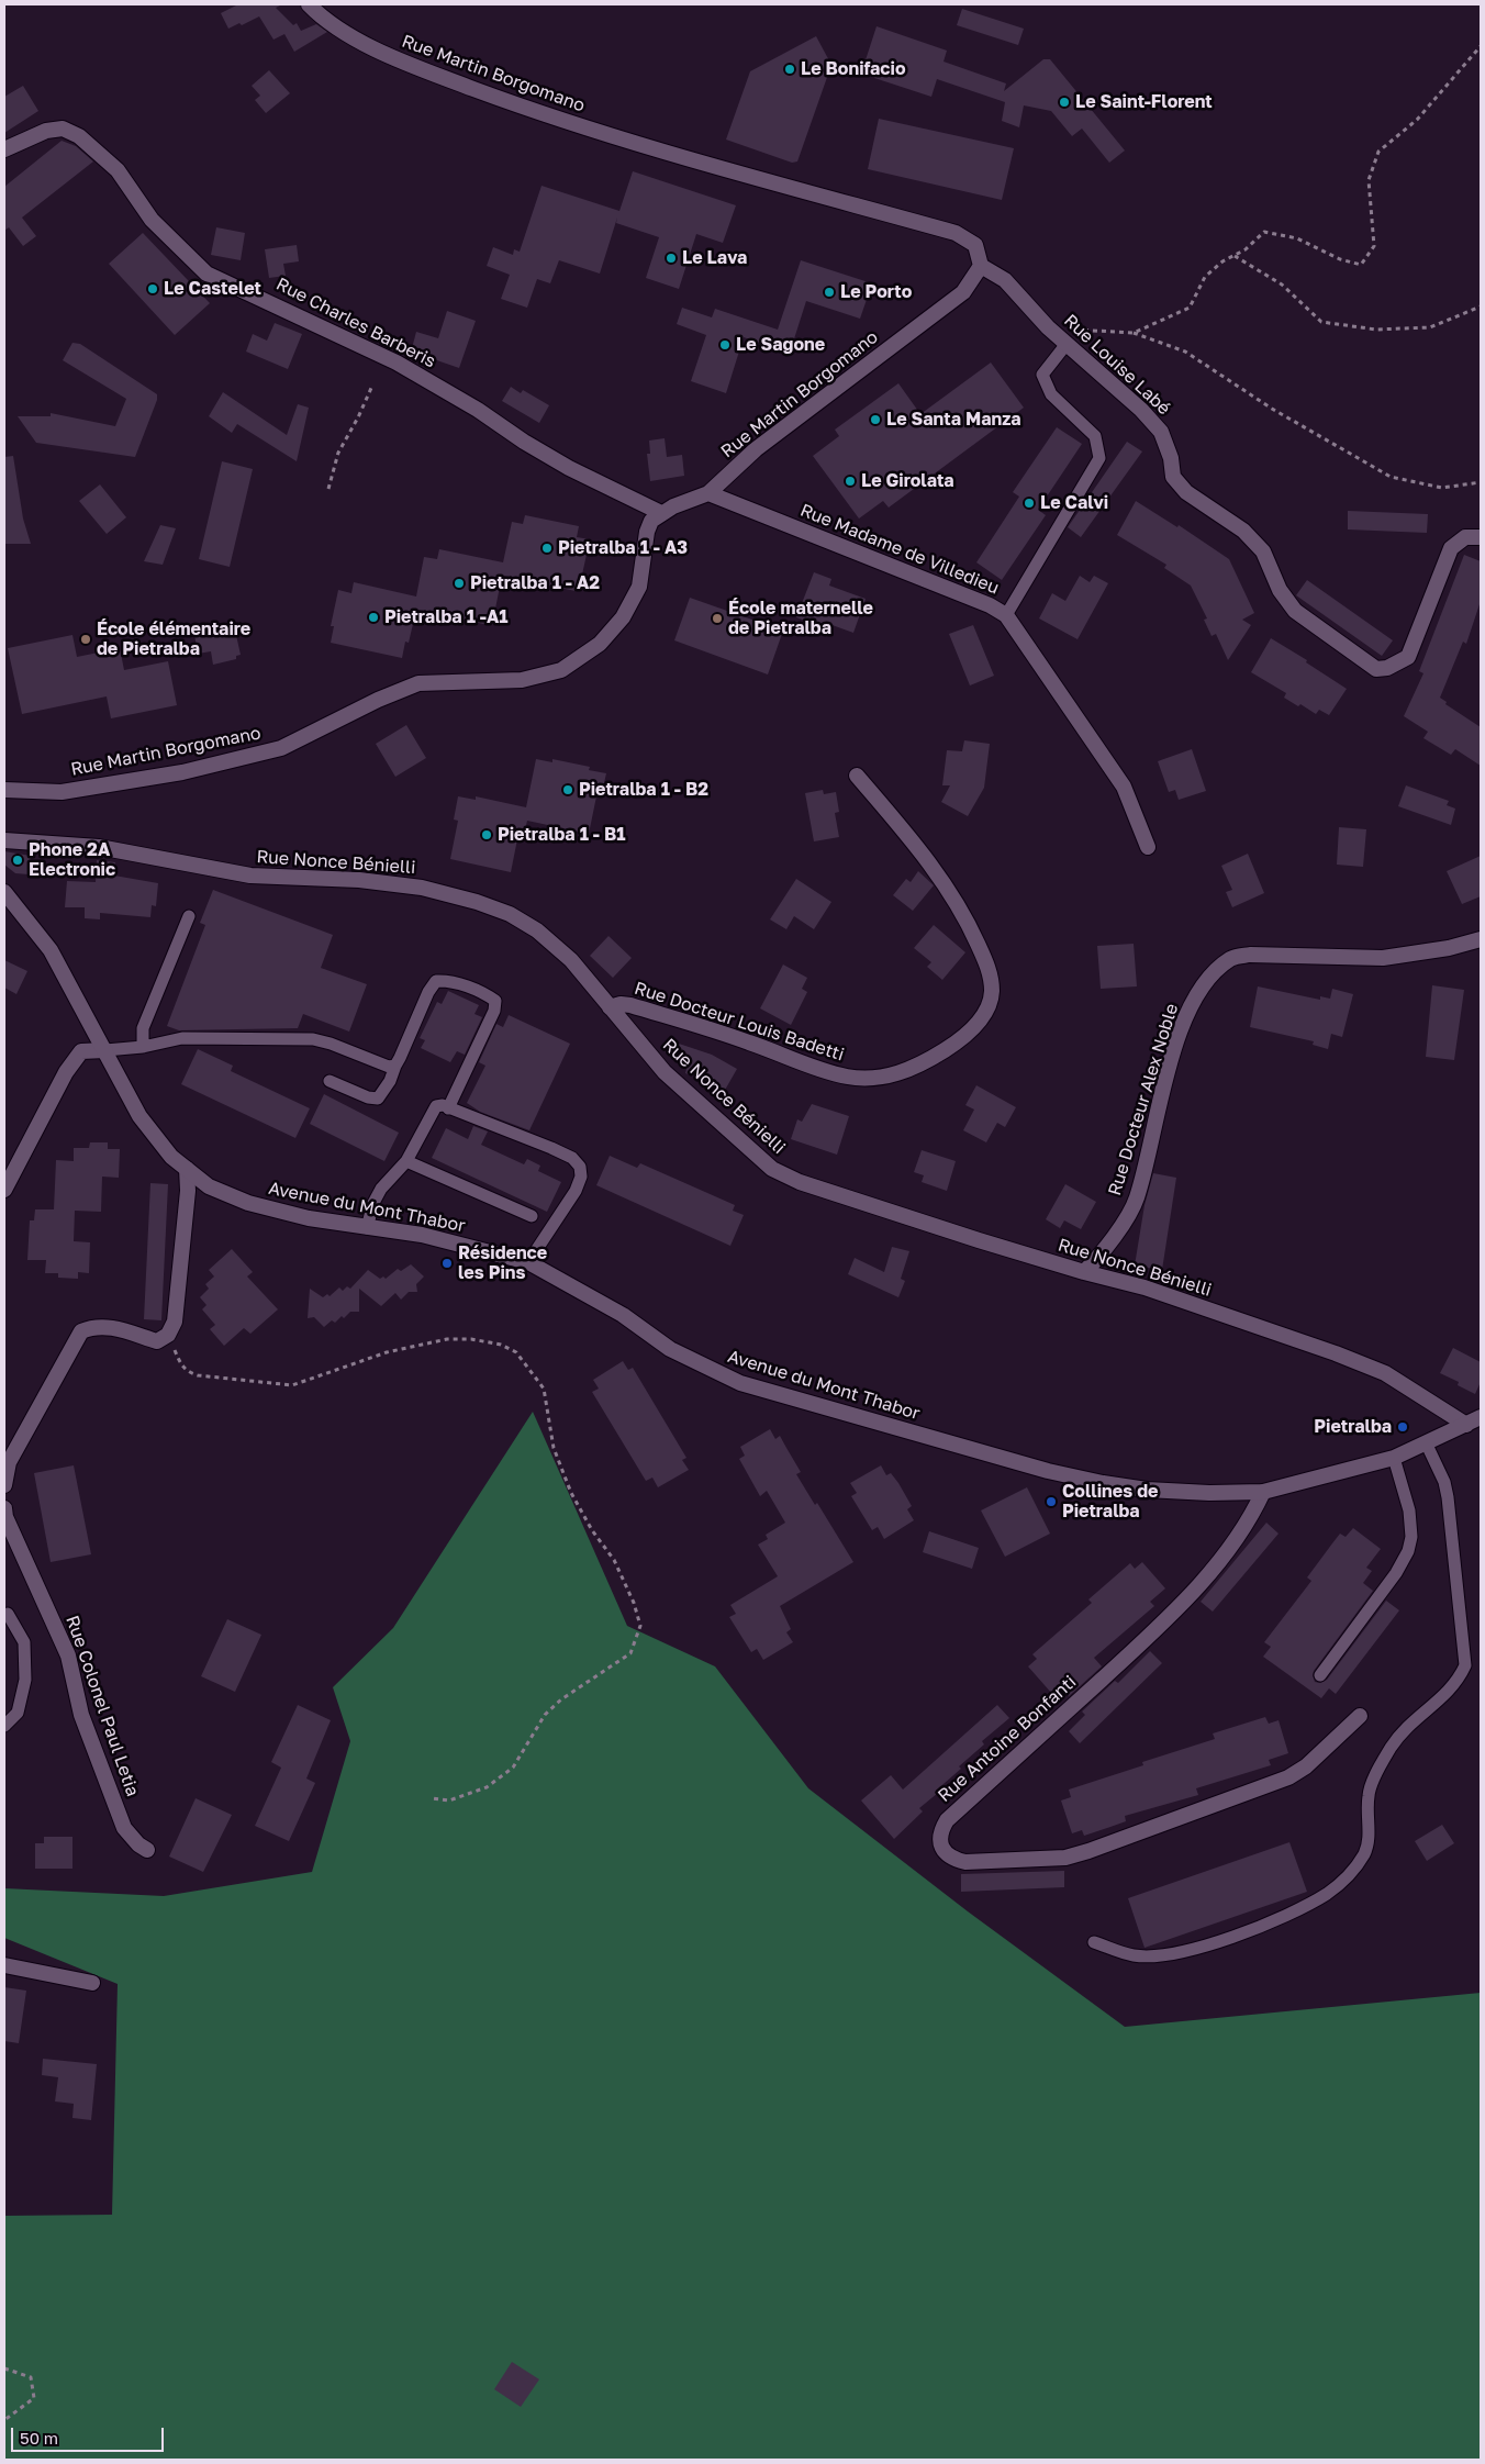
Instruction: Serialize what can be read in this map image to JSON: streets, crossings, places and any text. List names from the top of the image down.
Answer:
{
  "streets": {
    "street": [
      "Rue Martin Borgomano",
      "Rue Charles Barberis",
      "Rue Louise Labé",
      "Rue Madame de Villedieu",
      "Rue Nonce Bénielli",
      "Rue Docteur Louis Badetti",
      "Rue Docteur Alex Noble",
      "Avenue du Mont Thabor",
      "Rue Colonel Paul Letia",
      "Rue Antoine Bonfanti"
    ]
  },
  "crossings": [
    ["Rue Martin Borgomano", "Rue Charles Barberis"],
    ["Rue Martin Borgomano", "Rue Louise Labé"],
    ["Rue Martin Borgomano", "Rue Madame de Villedieu"],
    ["Rue Nonce Bénielli", "Rue Docteur Louis Badetti"],
    ["Rue Nonce Bénielli", "Rue Docteur Alex Noble"],
    ["Rue Nonce Bénielli", "Avenue du Mont Thabor"],
    ["Avenue du Mont Thabor", "Rue Antoine Bonfanti"]
  ],
  "places": [
    "Le Bonifacio",
    "Le Saint-Florent",
    "Le Lava",
    "Le Castelet",
    "Le Porto",
    "Le Sagone",
    "Le Santa Manza",
    "Le Girolata",
    "Le Calvi",
    "Pietralba 1 - A3",
    "Pietralba 1 - A2",
    "Pietralba 1 -A1",
    "École maternelle de Pietralba",
    "École élémentaire de Pietralba",
    "Pietralba 1 - B2",
    "Pietralba 1 - B1",
    "Phone 2A Electronic",
    "Résidence les Pins",
    "Pietralba",
    "Collines de Pietralba"
  ],
  "scale_bar": "50 m"
}
